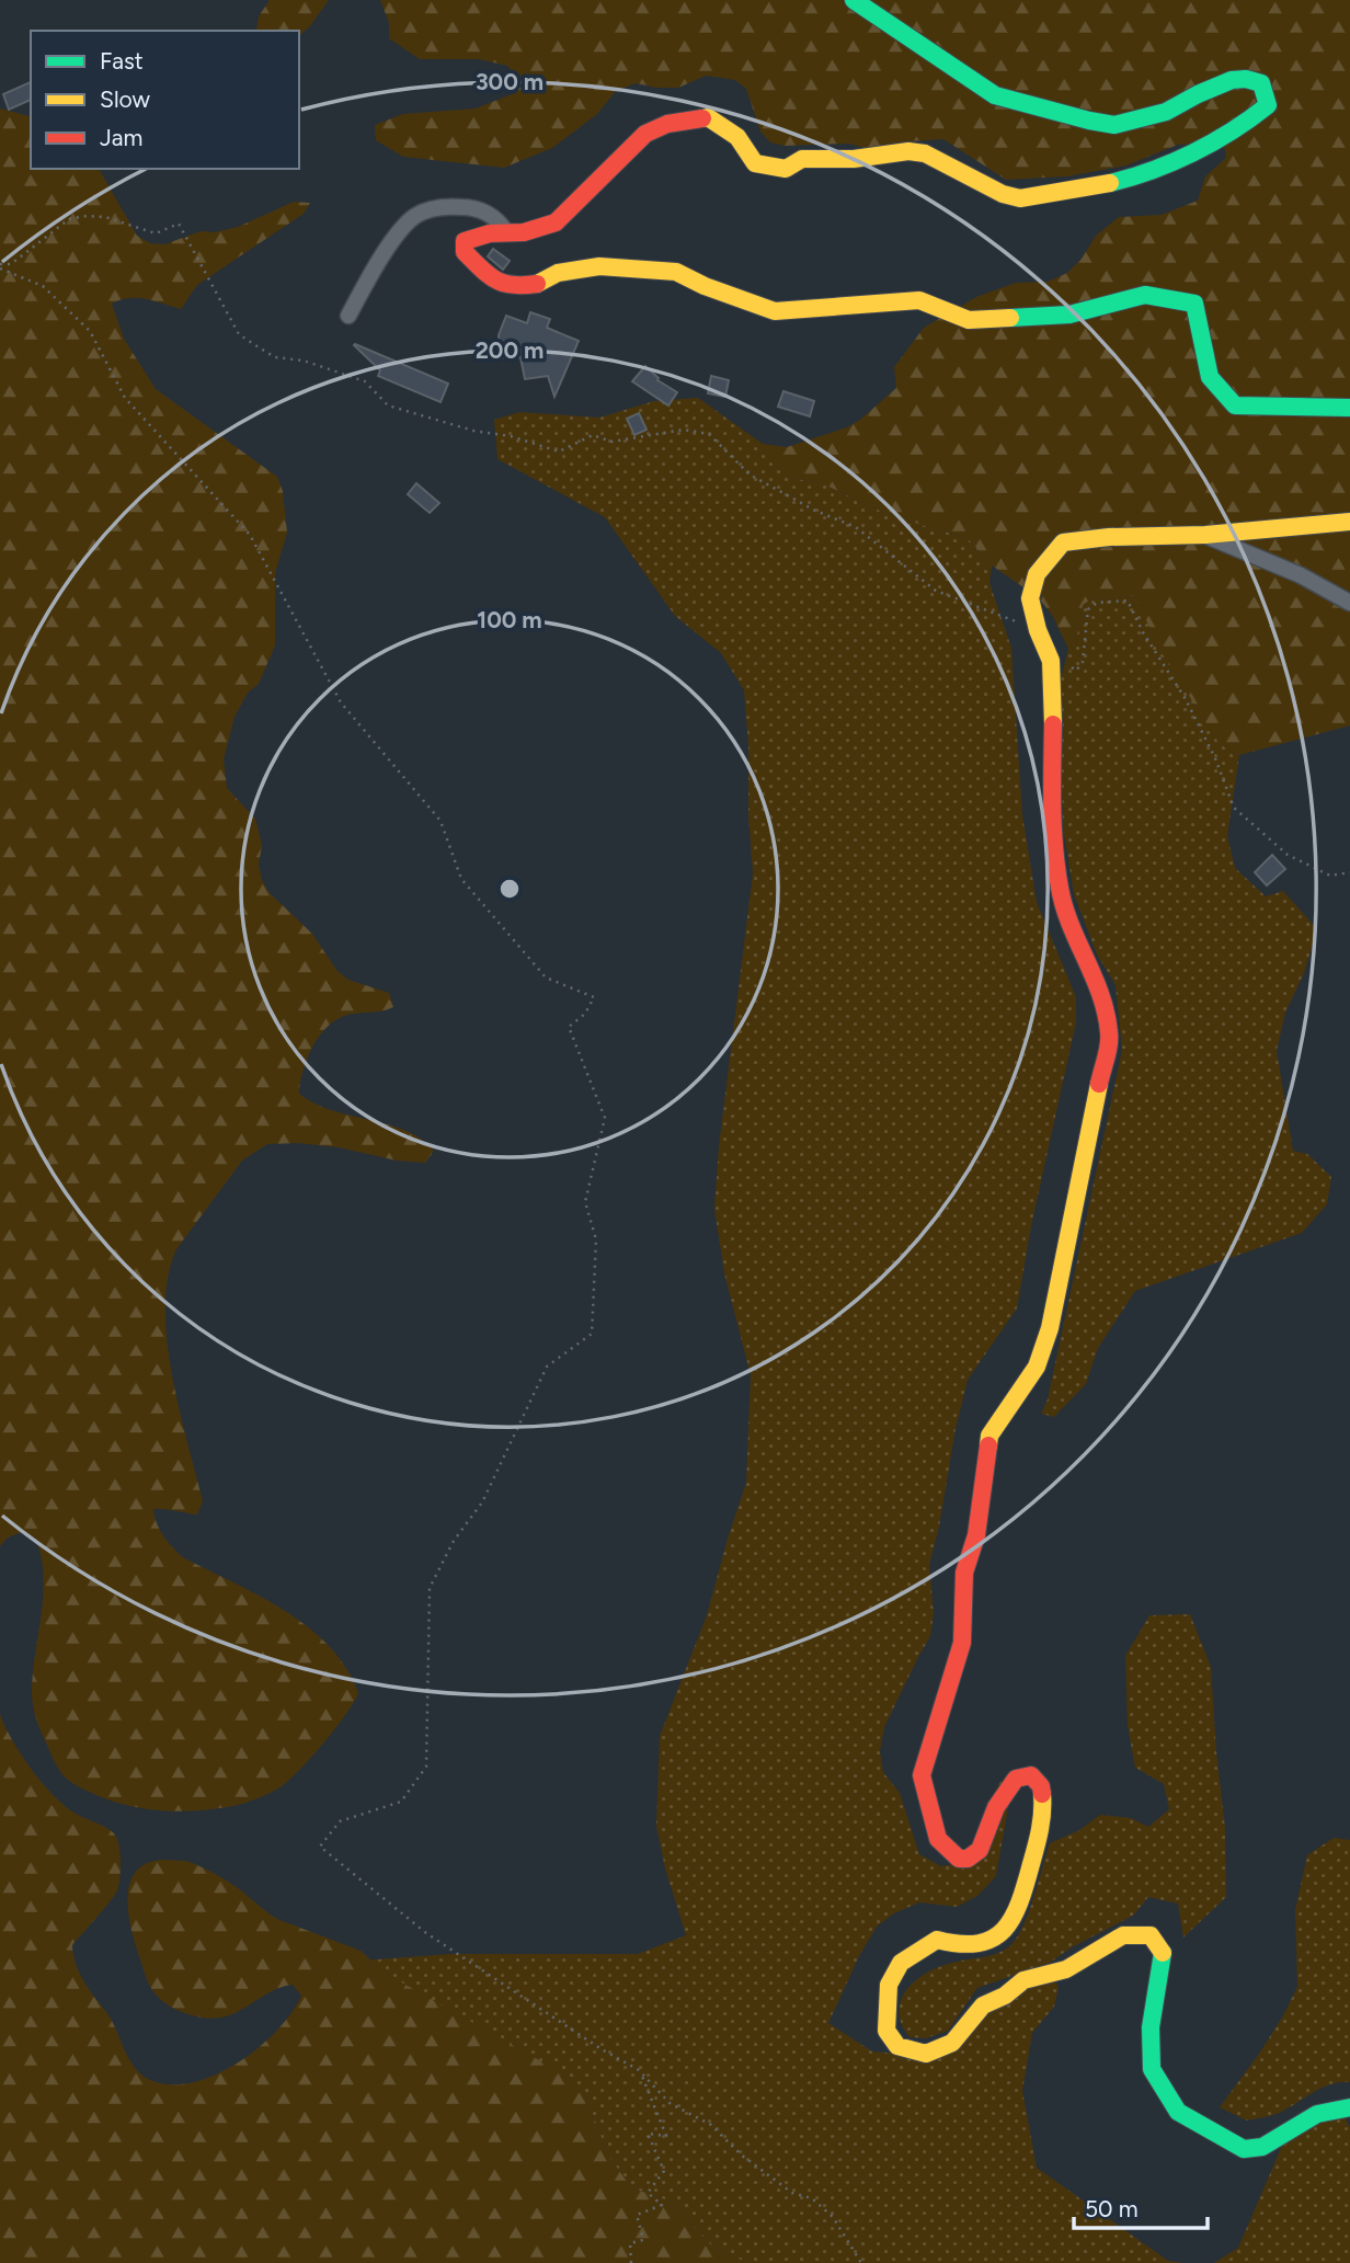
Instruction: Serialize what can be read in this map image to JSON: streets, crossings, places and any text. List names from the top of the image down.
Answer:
{
  "legend": ["Fast", "Slow", "Jam"],
  "scale_bar": "50 m",
  "rings": ["300 m", "200 m", "100 m"]
}
